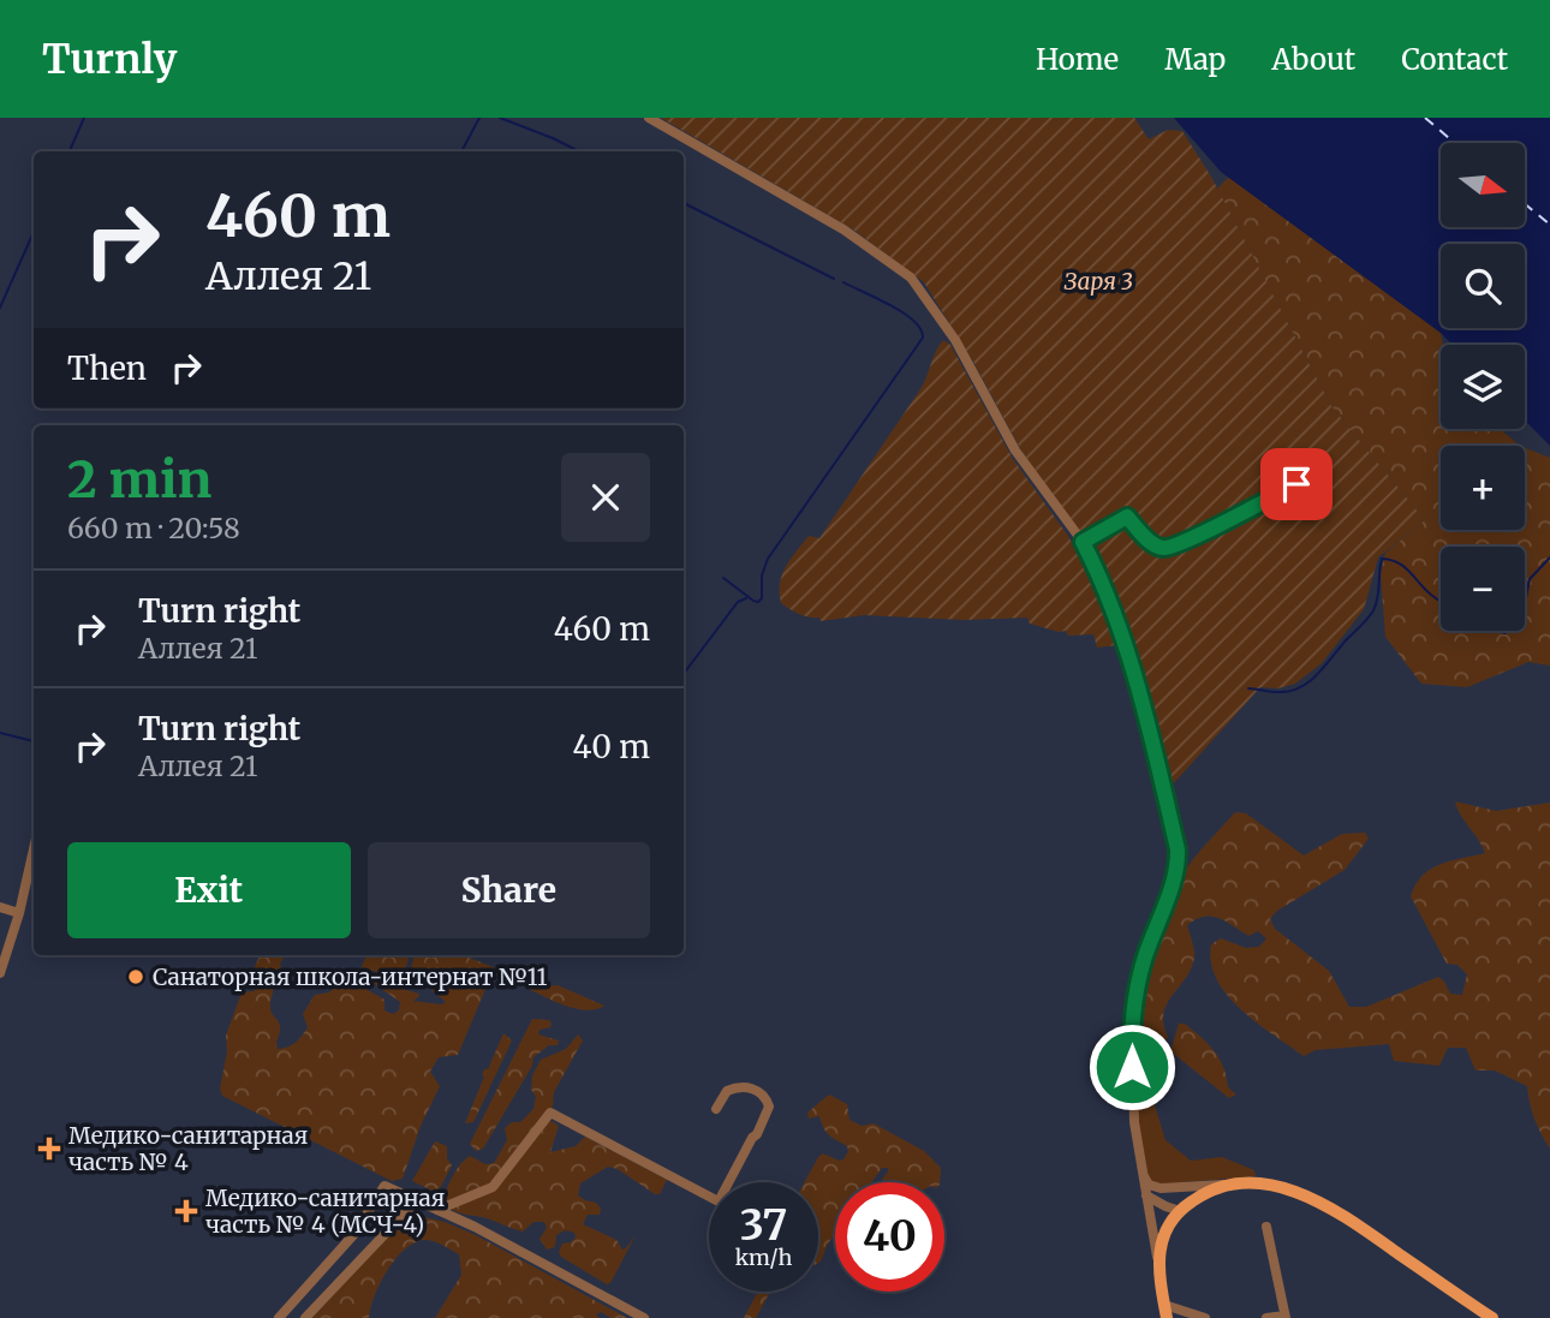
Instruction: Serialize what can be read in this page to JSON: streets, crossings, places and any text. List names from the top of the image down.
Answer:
{
  "parks": ["Заря 3"],
  "places": {
    "other": ["Санаторная школа-интернат №11"],
    "health": ["Медико-санитарная часть № 4", "Медико-санитарная часть № 4 (МСЧ-4)"]
  },
  "north": "right",
  "page": {
    "header": "Turnly",
    "nav": [
      "Home",
      "Map",
      "About",
      "Contact"
    ],
    "map_buttons": ["+", "−"],
    "turn": ["460 m", "Аллея 21"],
    "then": "Then",
    "heading": ["2 min", "660 m · 20:58"],
    "list": [
      {
        "name": "Turn right",
        "note": "Аллея 21",
        "value": "460 m"
      },
      {
        "name": "Turn right",
        "note": "Аллея 21",
        "value": "40 m"
      }
    ],
    "buttons": ["Exit", "Share"],
    "speed": "37 km/h",
    "limit": "40"
  }
}
